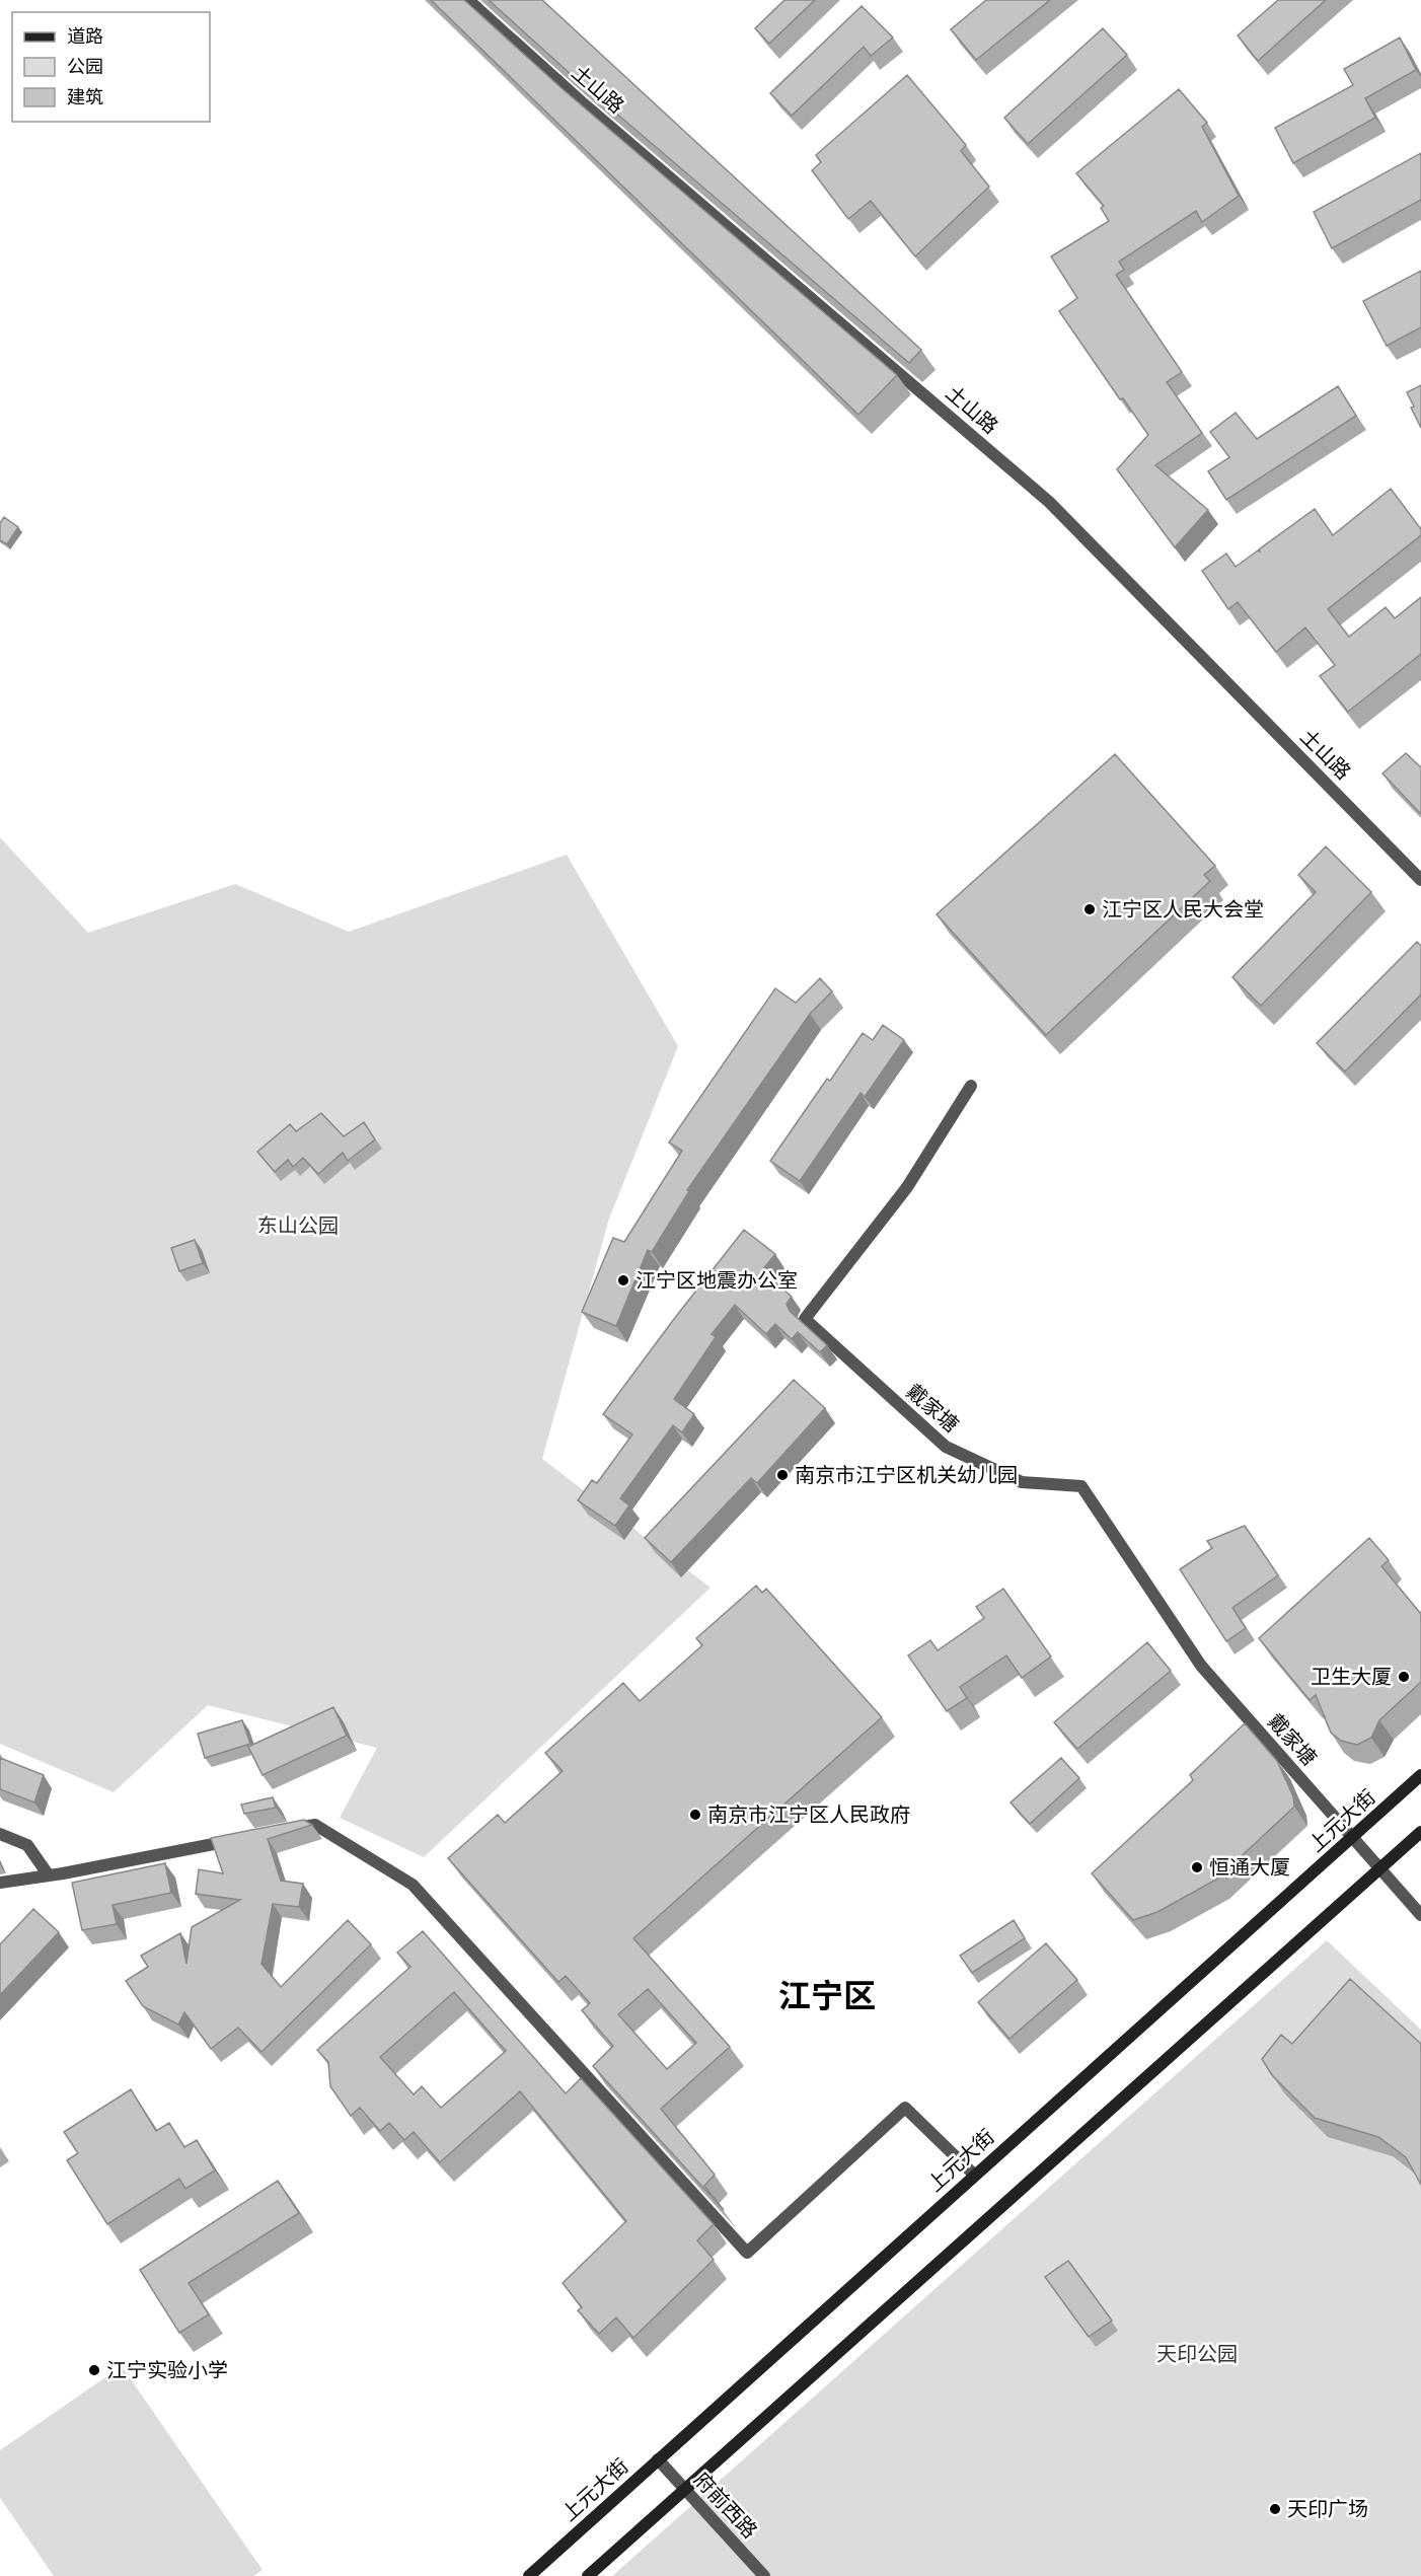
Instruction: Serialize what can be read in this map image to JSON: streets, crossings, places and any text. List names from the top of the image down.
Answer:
{
  "streets": {
    "main road": ["上元大街"],
    "street": ["土山路", "戴家塘", "府前西路"]
  },
  "crossings": [
    ["戴家塘", "上元大街"],
    ["上元大街", "府前西路"]
  ],
  "districts": ["江宁区"],
  "parks": ["东山公园", "天印公园"],
  "places": [
    "江宁区人民大会堂",
    "江宁区地震办公室",
    "南京市江宁区机关幼儿园",
    "卫生大厦",
    "南京市江宁区人民政府",
    "恒通大厦",
    "江宁实验小学",
    "天印广场"
  ],
  "legend": ["道路", "公园", "建筑"]
}
